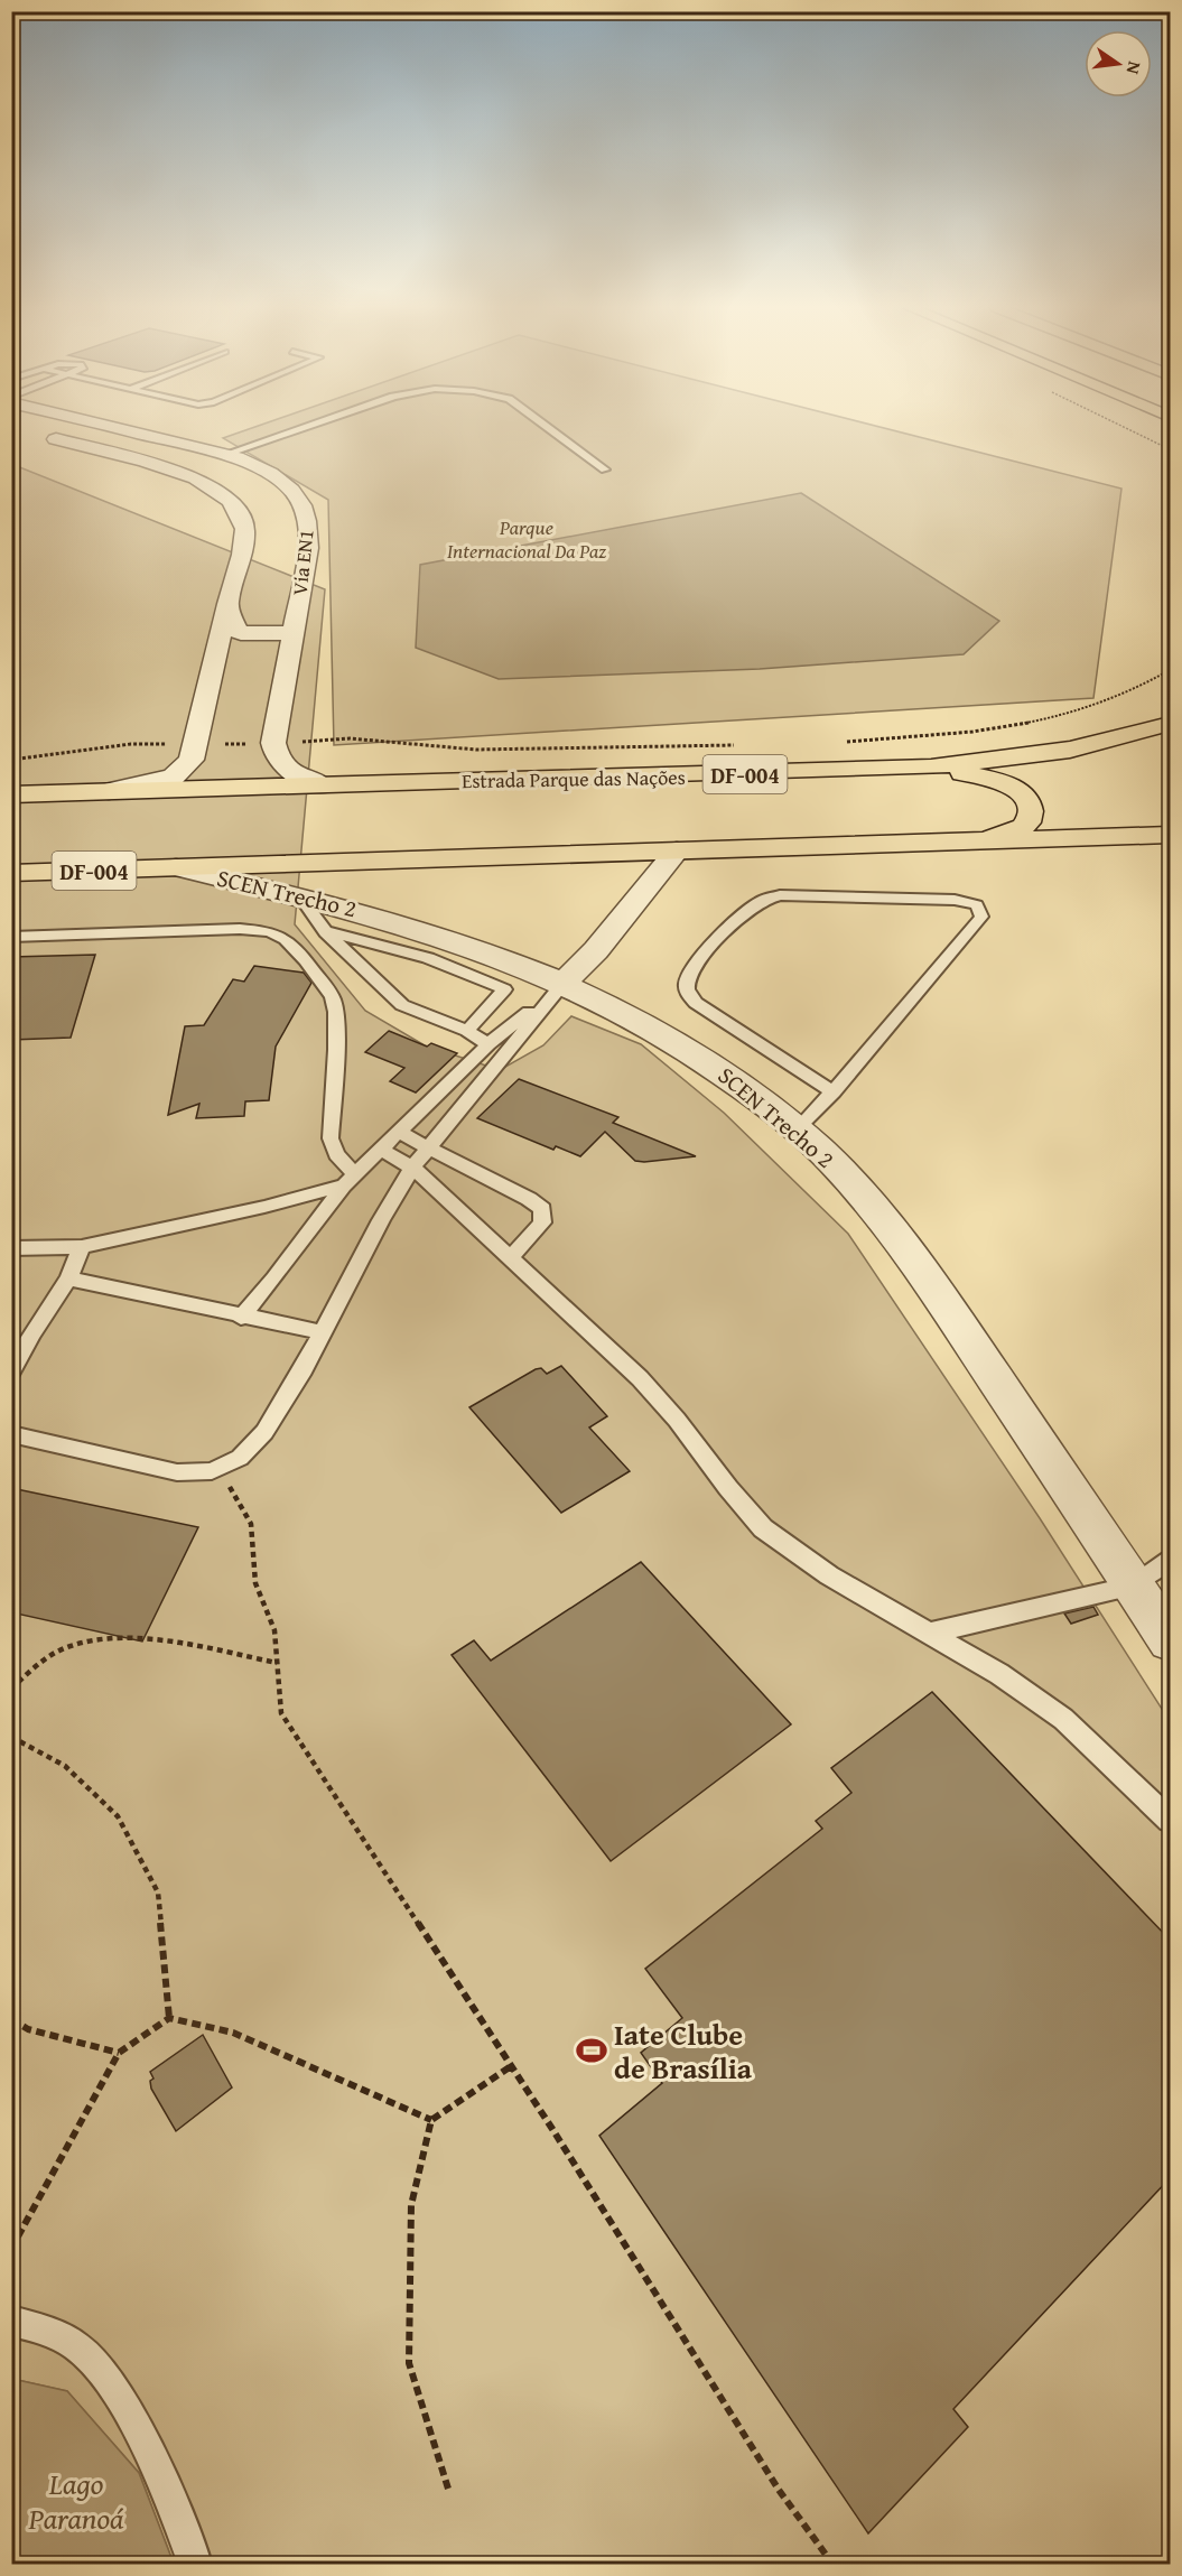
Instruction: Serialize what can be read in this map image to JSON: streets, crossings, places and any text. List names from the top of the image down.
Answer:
{
  "streets": {
    "main road": ["DF-004", "Estrada Parque das Nações"],
    "street": ["Via EN1", "SCEN Trecho 2"]
  },
  "crossings": [
    ["DF-004", "SCEN Trecho 2"]
  ],
  "water": ["Lago Paranoá"],
  "parks": ["Parque Internacional Da Paz"],
  "places": {
    "sports": ["Iate Clube de Brasília"]
  },
  "north": "right"
}
